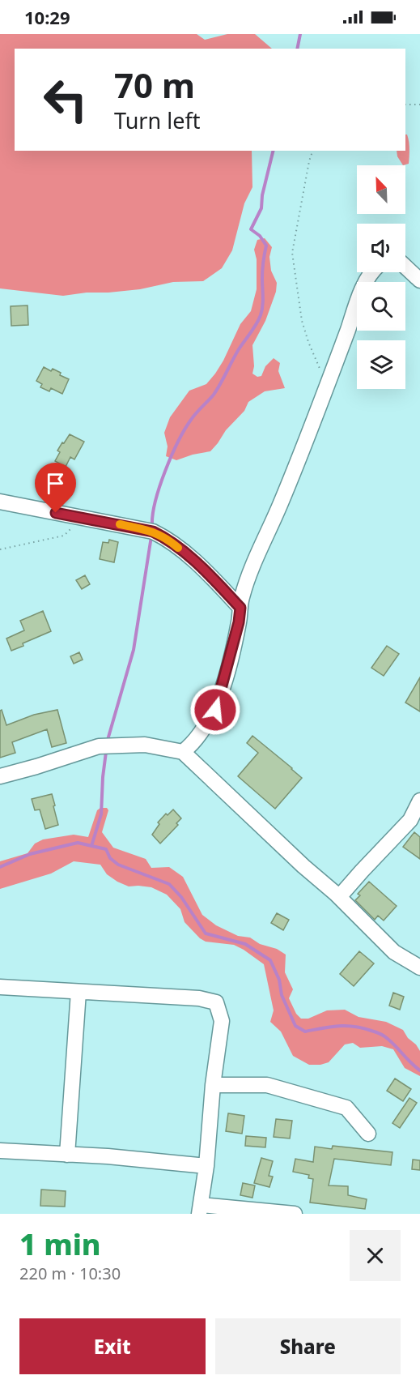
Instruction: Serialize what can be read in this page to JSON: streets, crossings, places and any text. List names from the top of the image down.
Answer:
{
  "north": "top left",
  "page": {
    "status": "10:29",
    "turn": ["70 m", "Turn left"],
    "heading": ["1 min", "220 m · 10:30"],
    "buttons": ["Exit", "Share"]
  }
}
